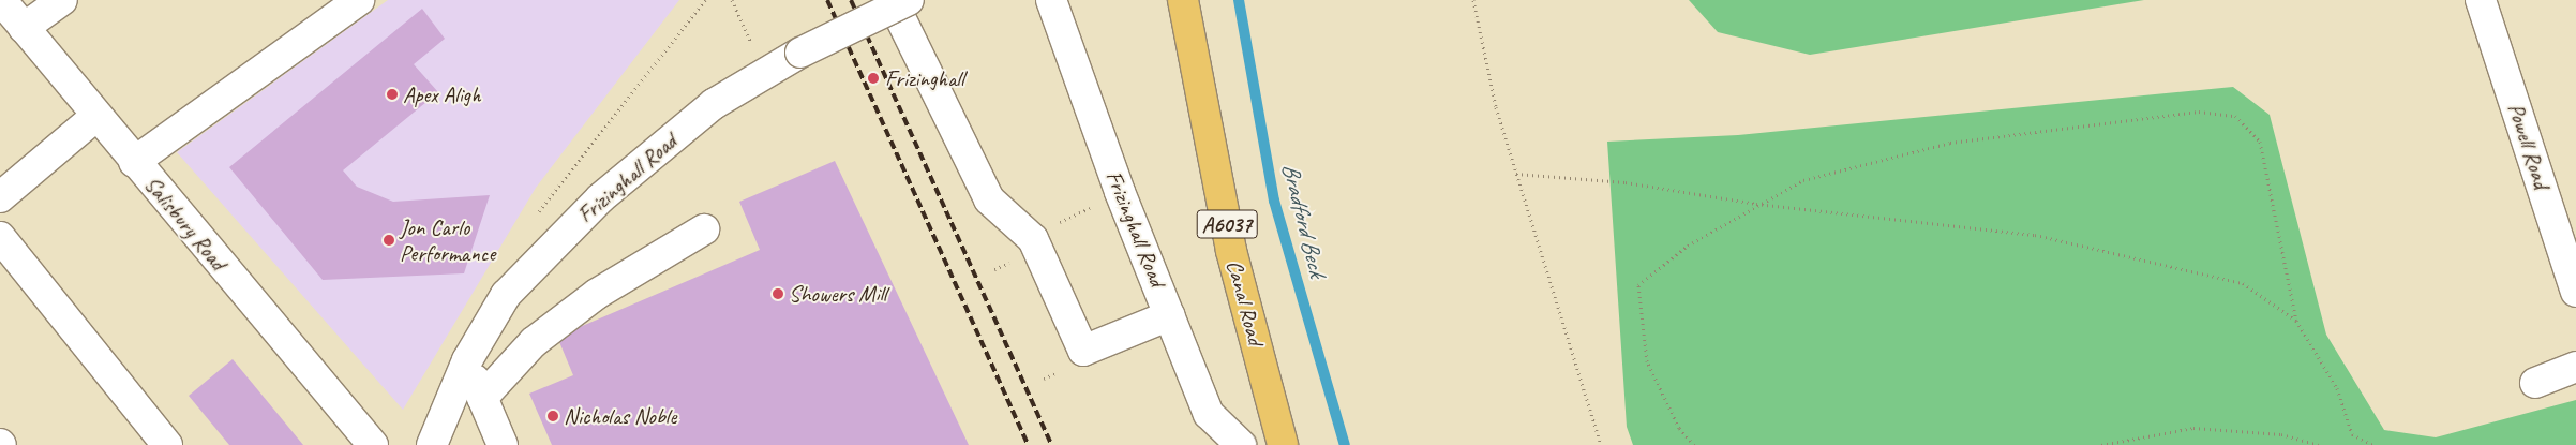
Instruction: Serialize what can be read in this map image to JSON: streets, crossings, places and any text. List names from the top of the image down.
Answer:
{
  "streets": {
    "main road": ["A6037", "Canal Road"],
    "street": ["Powell Road", "Frizinghall Road", "Salisbury Road"]
  },
  "water": ["Bradford Beck"],
  "places": [
    "Frizinghall",
    "Apex Aligh",
    "Jon Carlo Performance",
    "Showers Mill",
    "Nicholas Noble"
  ]
}
